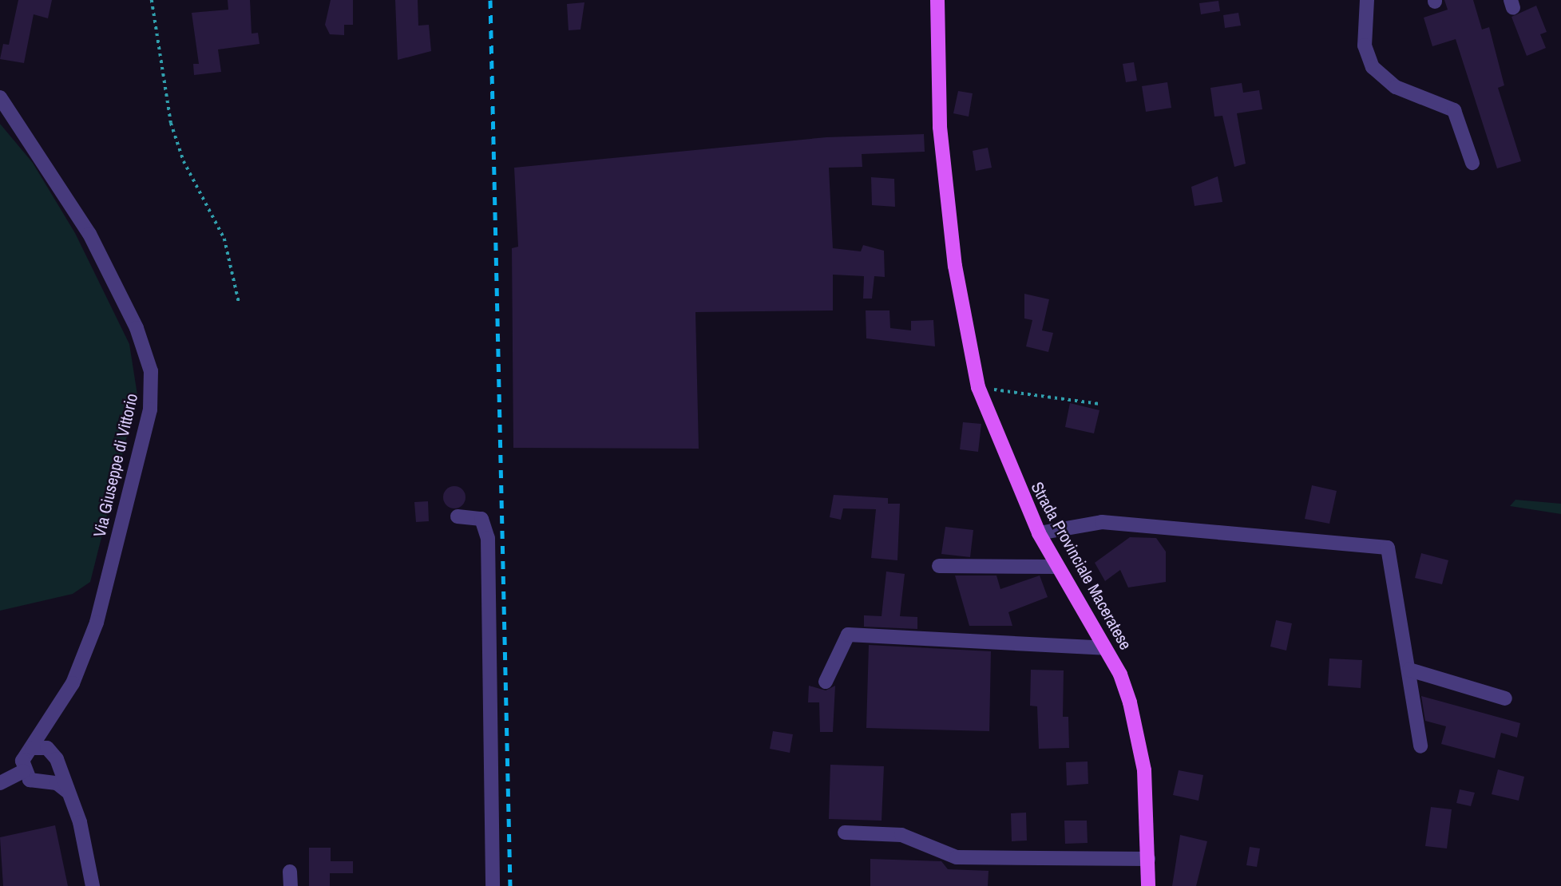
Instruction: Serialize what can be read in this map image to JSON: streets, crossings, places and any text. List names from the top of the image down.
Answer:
{
  "streets": {
    "main road": ["Strada Provinciale Maceratese"],
    "street": ["Via Giuseppe di Vittorio"]
  }
}
